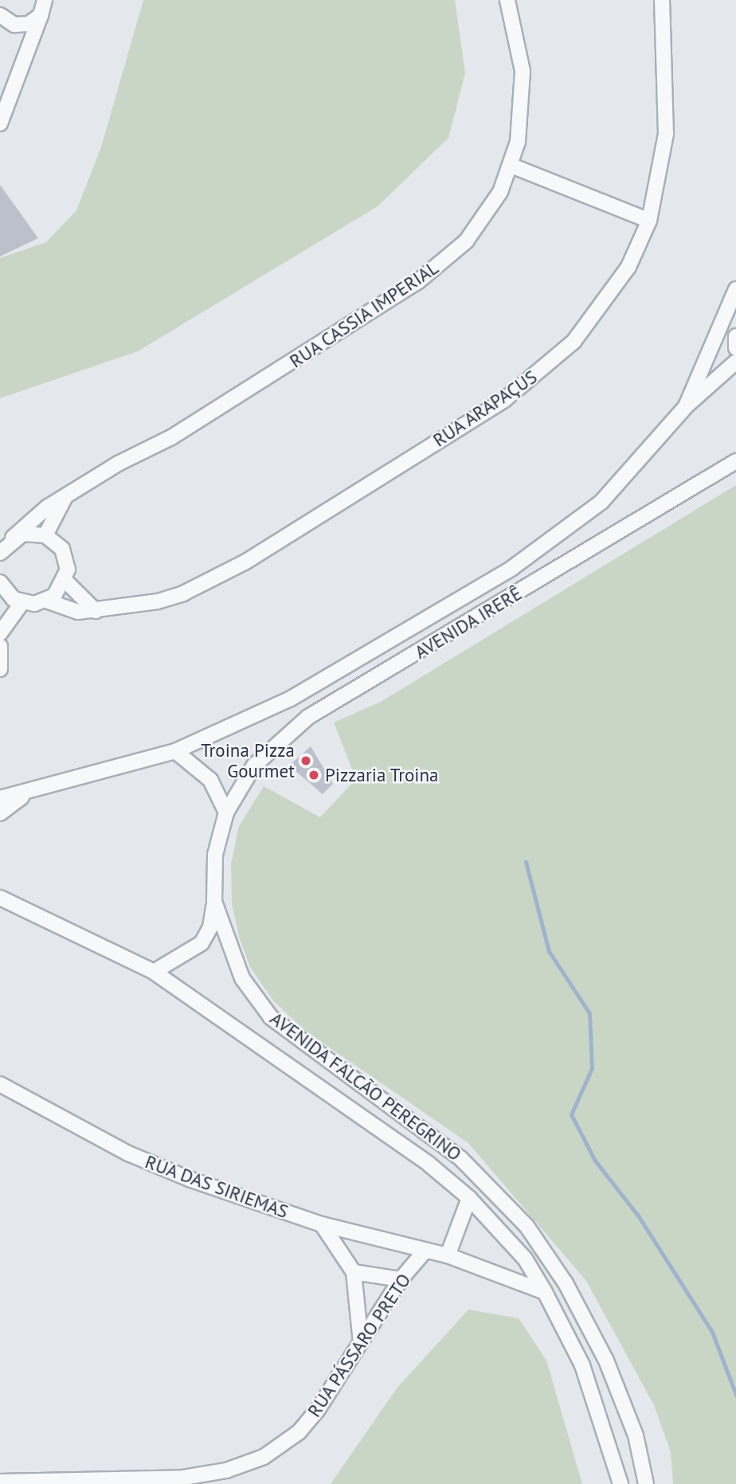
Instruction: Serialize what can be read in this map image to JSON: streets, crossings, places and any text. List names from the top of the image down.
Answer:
{
  "streets": {
    "street": [
      "RUA CASSIA IMPERIAL",
      "RUA ARAPAÇUS",
      "AVENIDA IRERÊ",
      "AVENIDA FALCÃO PEREGRINO",
      "RUA DAS SIRIEMAS",
      "RUA PÁSSARO PRETO"
    ]
  },
  "crossings": [
    ["AVENIDA IRERÊ", "AVENIDA FALCÃO PEREGRINO"],
    ["AVENIDA FALCÃO PEREGRINO", "RUA DAS SIRIEMAS"],
    ["RUA DAS SIRIEMAS", "RUA PÁSSARO PRETO"]
  ],
  "places": ["Troina Pizza Gourmet", "Pizzaria Troina"]
}
